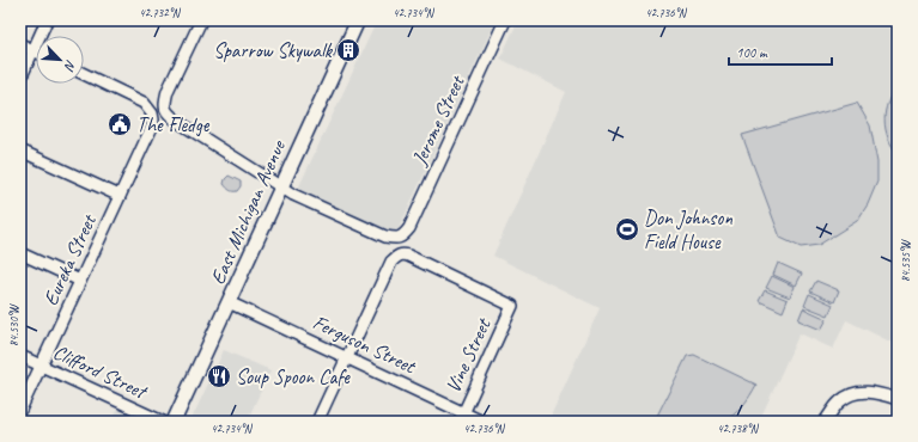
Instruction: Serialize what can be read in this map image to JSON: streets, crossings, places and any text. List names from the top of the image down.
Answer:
{
  "streets": {
    "main road": ["East Michigan Avenue"],
    "street": [
      "Jerome Street",
      "Eureka Street",
      "Ferguson Street",
      "Vine Street",
      "Clifford Street"
    ]
  },
  "crossings": [
    ["Jerome Street", "East Michigan Avenue"],
    ["East Michigan Avenue", "Ferguson Street"],
    ["Eureka Street", "Clifford Street"],
    ["Ferguson Street", "Vine Street"]
  ],
  "places": {
    "building": ["Sparrow Skywalk"],
    "public building": ["The Fledge"],
    "sports": ["Don Johnson Field House"],
    "restaurant": ["Soup Spoon Cafe"]
  },
  "scale_bar": "100 m",
  "north": "bottom right",
  "coordinates": [
    "42.732°N",
    "42.734°N",
    "42.736°N",
    "84.535°W",
    "84.530°W",
    "42.738°N"
  ]
}
